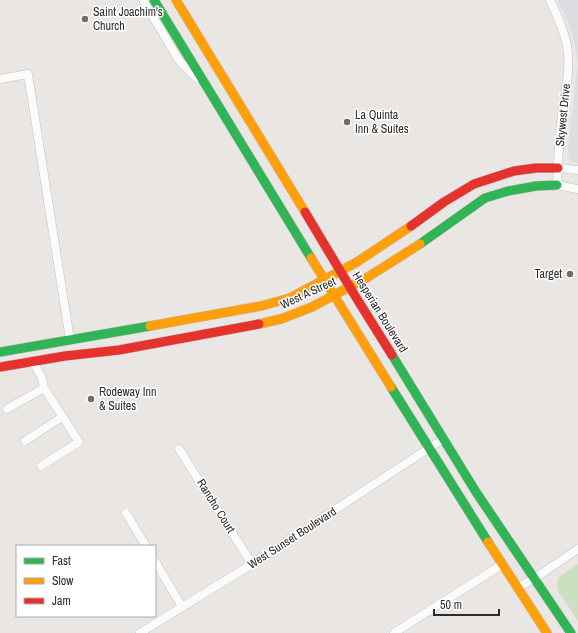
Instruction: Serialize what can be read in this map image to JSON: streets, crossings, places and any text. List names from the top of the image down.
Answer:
{
  "streets": {
    "main road": ["West A Street", "Hesperian Boulevard"],
    "street": ["Skywest Drive", "Rancho Court", "West Sunset Boulevard"]
  },
  "crossings": [
    ["Skywest Drive", "West A Street"],
    ["West A Street", "Hesperian Boulevard"],
    ["Hesperian Boulevard", "West Sunset Boulevard"],
    ["Rancho Court", "West Sunset Boulevard"]
  ],
  "places": [
    "Saint Joachim's Church",
    "La Quinta Inn & Suites",
    "Target",
    "Rodeway Inn & Suites"
  ],
  "legend": ["Fast", "Slow", "Jam"],
  "scale_bar": "50 m"
}
